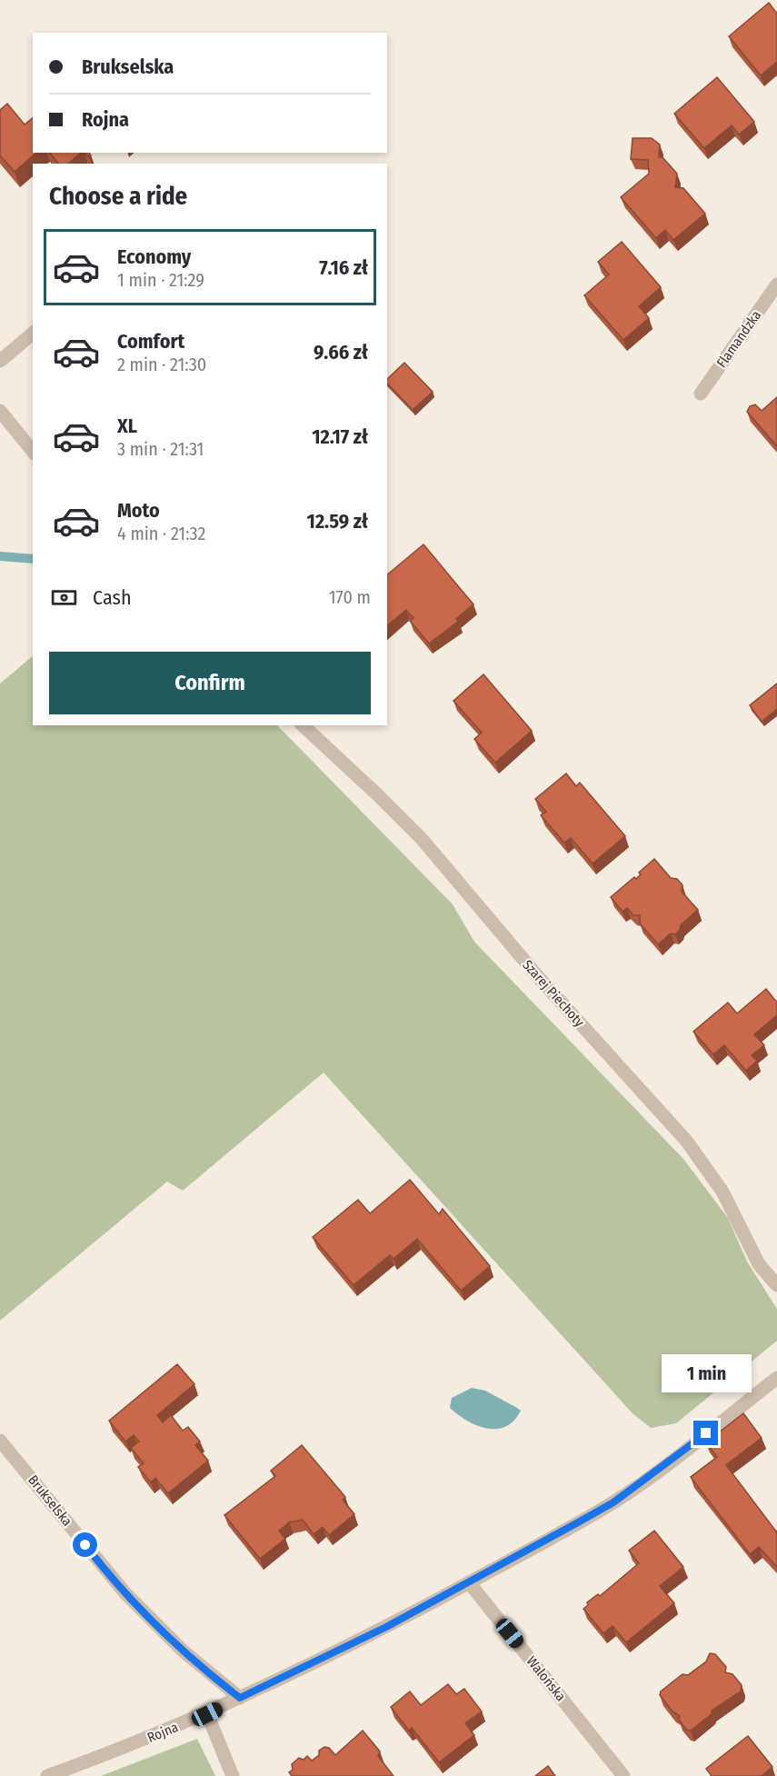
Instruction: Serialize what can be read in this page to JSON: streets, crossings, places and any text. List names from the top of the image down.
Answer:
{
  "streets": {
    "street": [
      "Flamandzka",
      "Szarej Piechoty",
      "Brukselska",
      "Walońska",
      "Rojna"
    ]
  },
  "crossings": [
    ["Brukselska", "Rojna"],
    ["Walońska", "Rojna"]
  ],
  "page": {
    "banner": ["Brukselska", "Rojna"],
    "heading": "Choose a ride",
    "list": [
      {
        "name": "Economy",
        "note": "1 min · 21:29",
        "value": "7.16 zł"
      },
      {
        "name": "Comfort",
        "note": "2 min · 21:30",
        "value": "9.66 zł"
      },
      {
        "name": "XL",
        "note": "3 min · 21:31",
        "value": "12.17 zł"
      },
      {
        "name": "Moto",
        "note": "4 min · 21:32",
        "value": "12.59 zł"
      }
    ],
    "pay": ["Cash", "170 m"],
    "buttons": "Confirm",
    "bubble": "1 min"
  }
}
